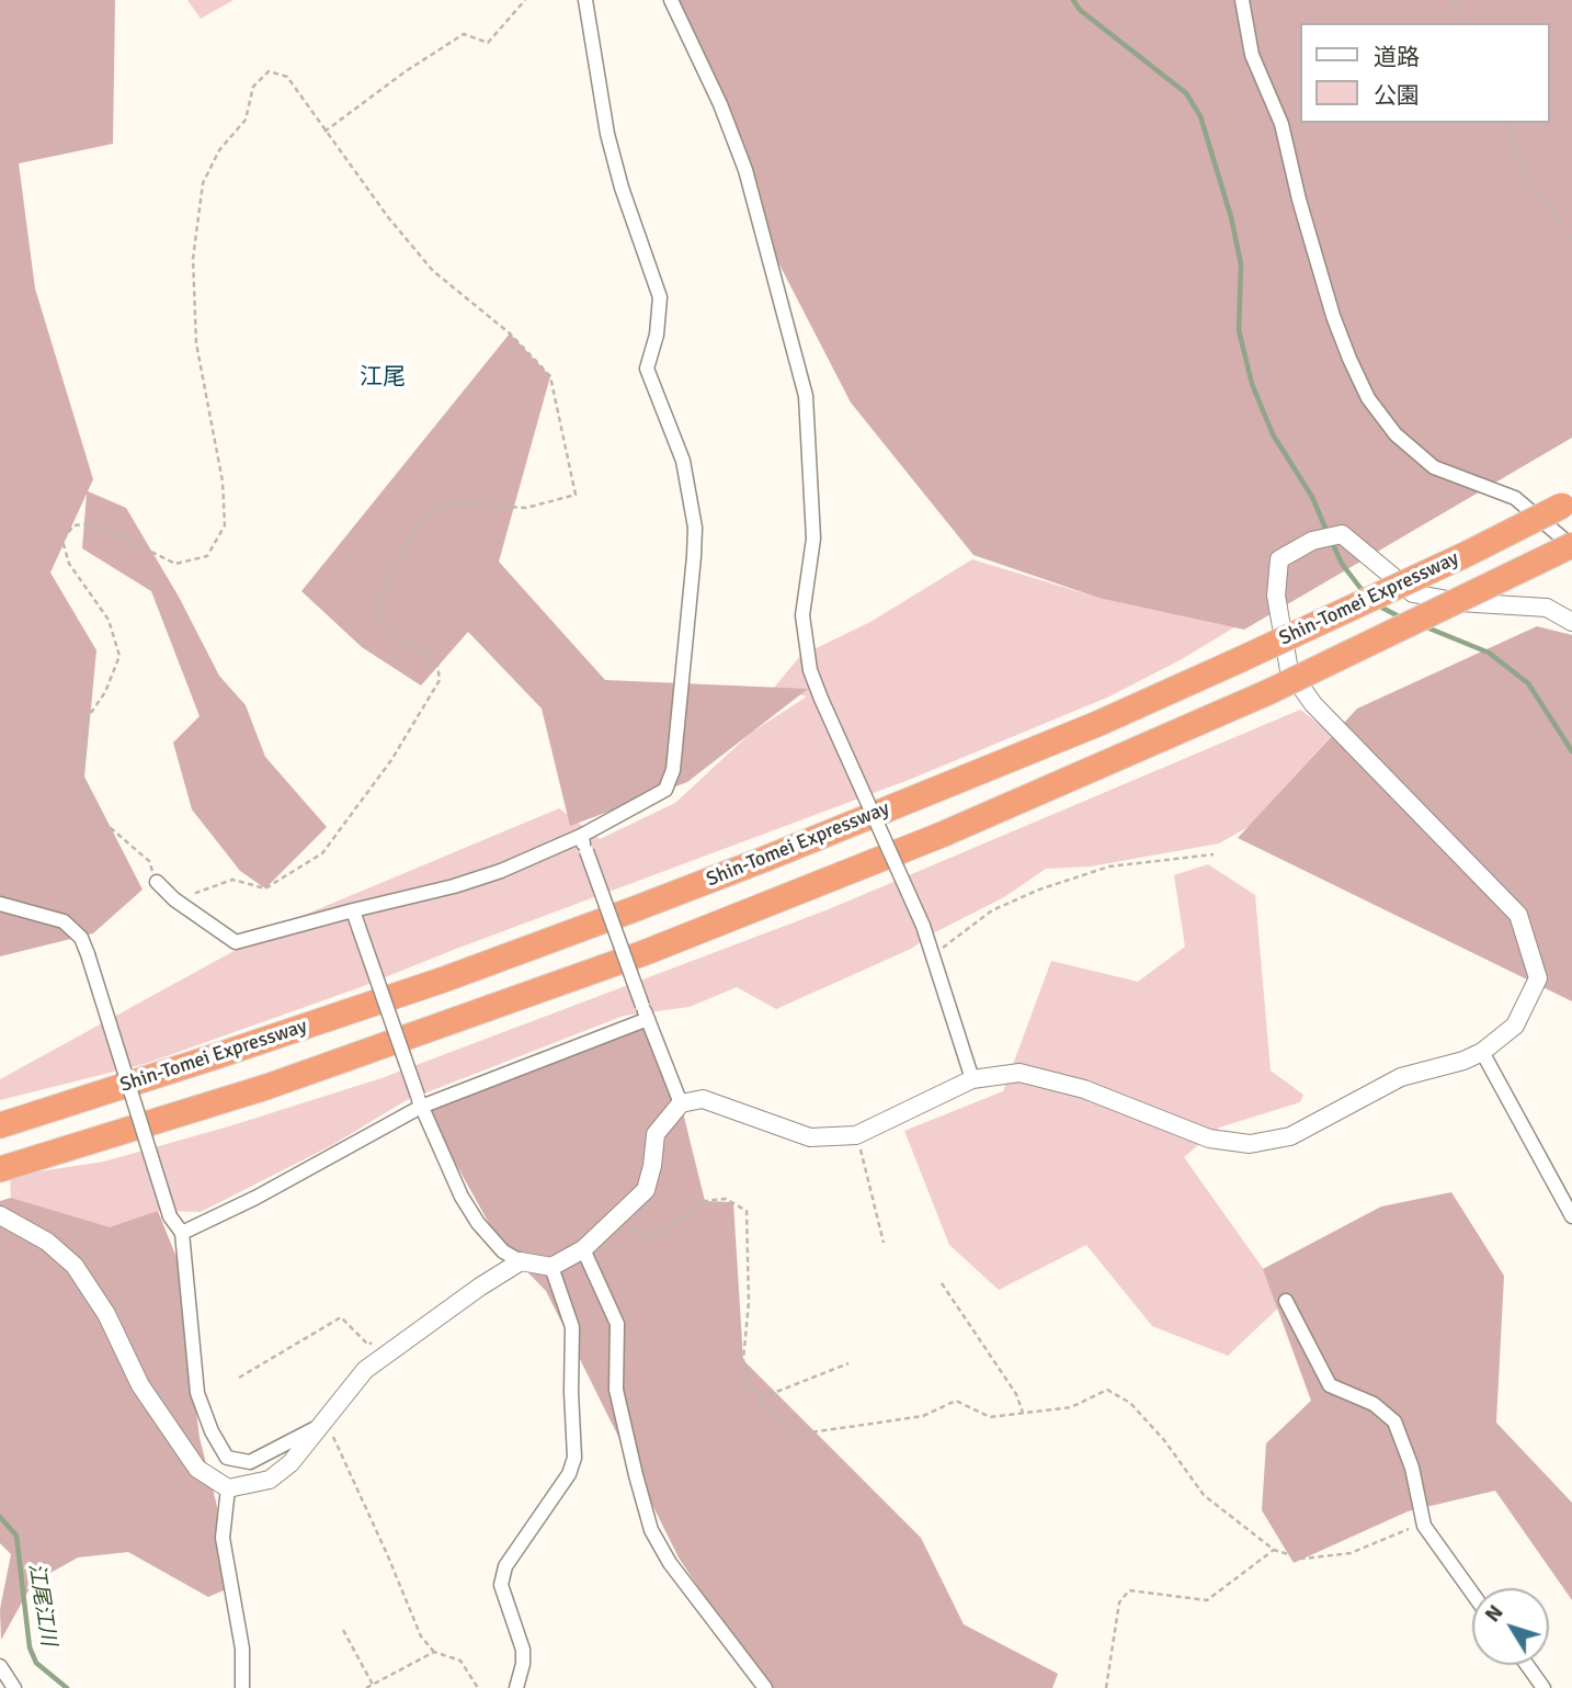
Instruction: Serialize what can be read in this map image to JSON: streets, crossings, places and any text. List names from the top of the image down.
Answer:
{
  "streets": {
    "highway": ["Shin-Tomei Expressway"]
  },
  "districts": ["江尾"],
  "water": ["江尾江川"],
  "legend": ["道路", "公園"],
  "north": "top left"
}
